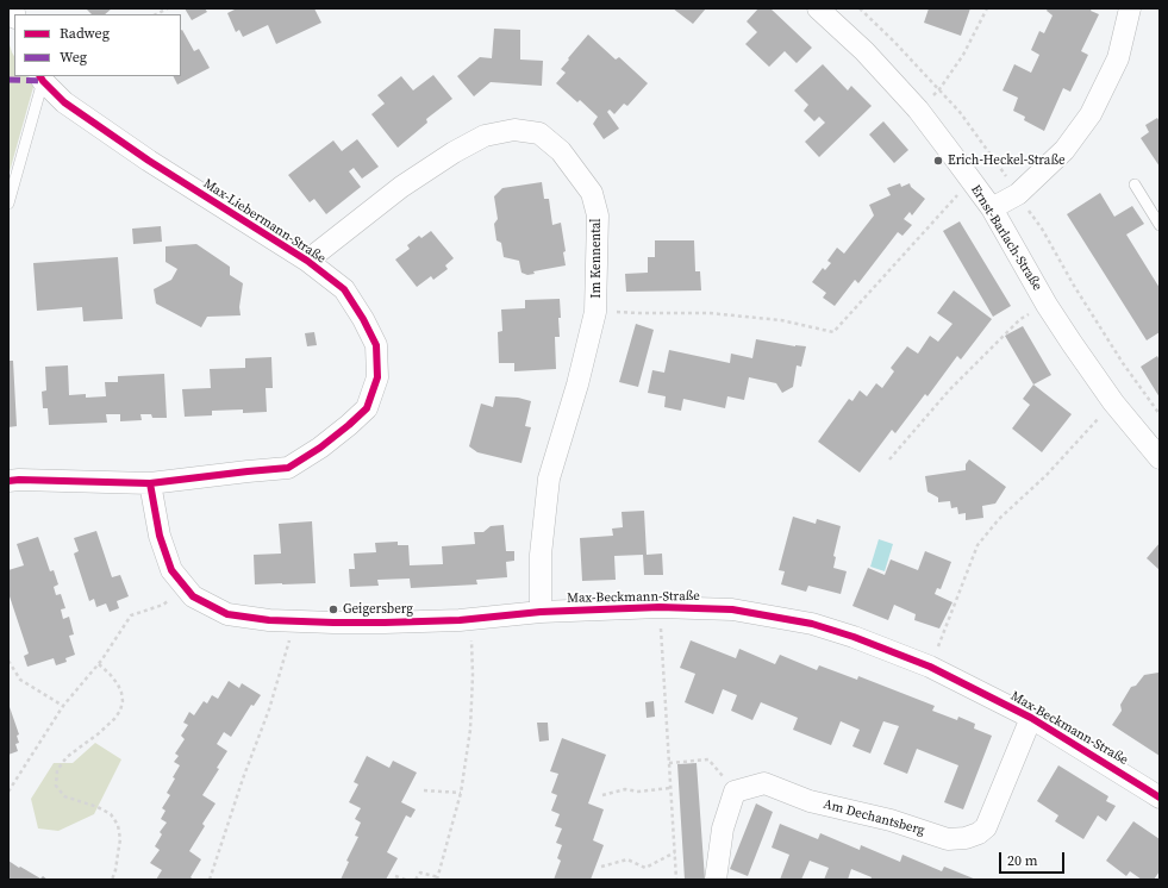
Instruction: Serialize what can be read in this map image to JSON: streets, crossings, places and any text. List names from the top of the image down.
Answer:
{
  "streets": {
    "street": [
      "Max-Liebermann-Straße",
      "Ernst-Barlach-Straße",
      "Im Kennental",
      "Max-Beckmann-Straße",
      "Am Dechantsberg"
    ]
  },
  "crossings": [
    ["Max-Liebermann-Straße", "Im Kennental"],
    ["Max-Liebermann-Straße", "Max-Beckmann-Straße"],
    ["Im Kennental", "Max-Beckmann-Straße"],
    ["Max-Beckmann-Straße", "Am Dechantsberg"]
  ],
  "places": ["Erich-Heckel-Straße", "Geigersberg"],
  "legend": ["Radweg", "Weg"],
  "scale_bar": "20 m"
}
